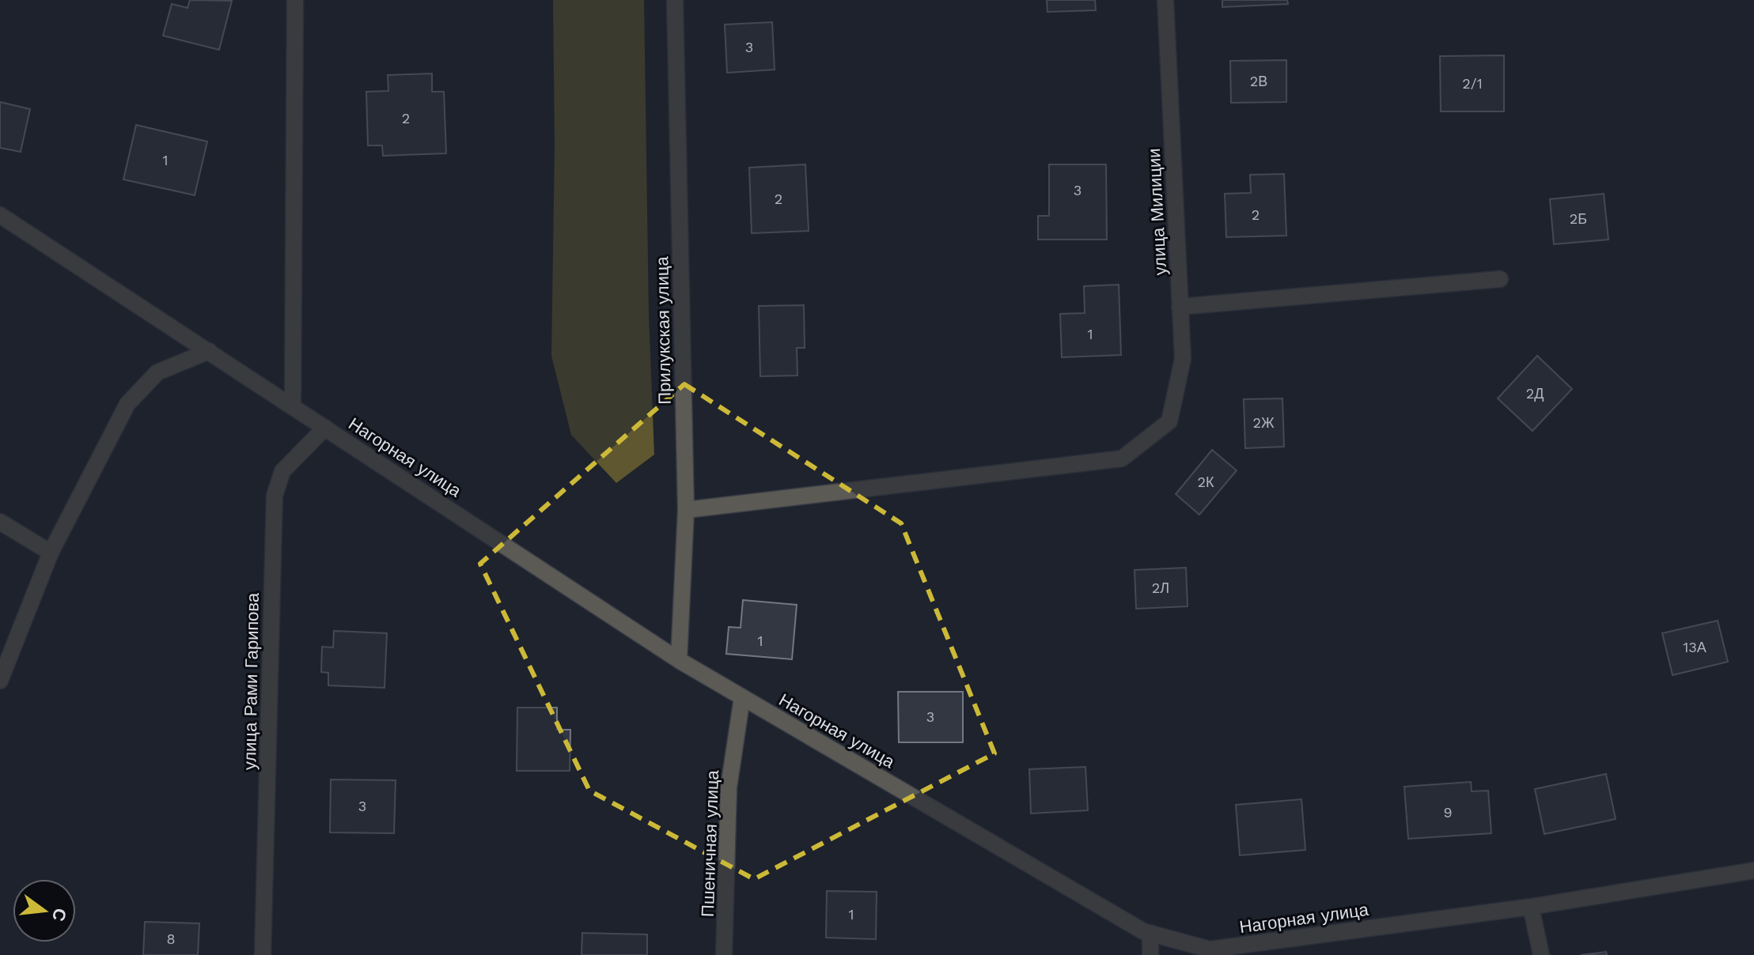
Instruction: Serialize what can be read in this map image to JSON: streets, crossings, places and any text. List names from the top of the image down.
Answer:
{
  "streets": {
    "street": [
      "улица Милиции",
      "Прилукская улица",
      "Нагорная улица",
      "улица Рами Гарипова",
      "Пшеничная улица"
    ]
  },
  "crossings": [
    ["улица Милиции", "Прилукская улица"],
    ["Прилукская улица", "Нагорная улица"],
    ["Нагорная улица", "улица Рами Гарипова"],
    ["Нагорная улица", "Пшеничная улица"]
  ],
  "house_numbers": [
    "3",
    "2В",
    "2/1",
    "2",
    "1",
    "3",
    "2",
    "2",
    "2Б",
    "1",
    "2Д",
    "2Ж",
    "2К",
    "2Л",
    "1",
    "13А",
    "3",
    "3",
    "9",
    "1",
    "8"
  ],
  "north": "right"
}
